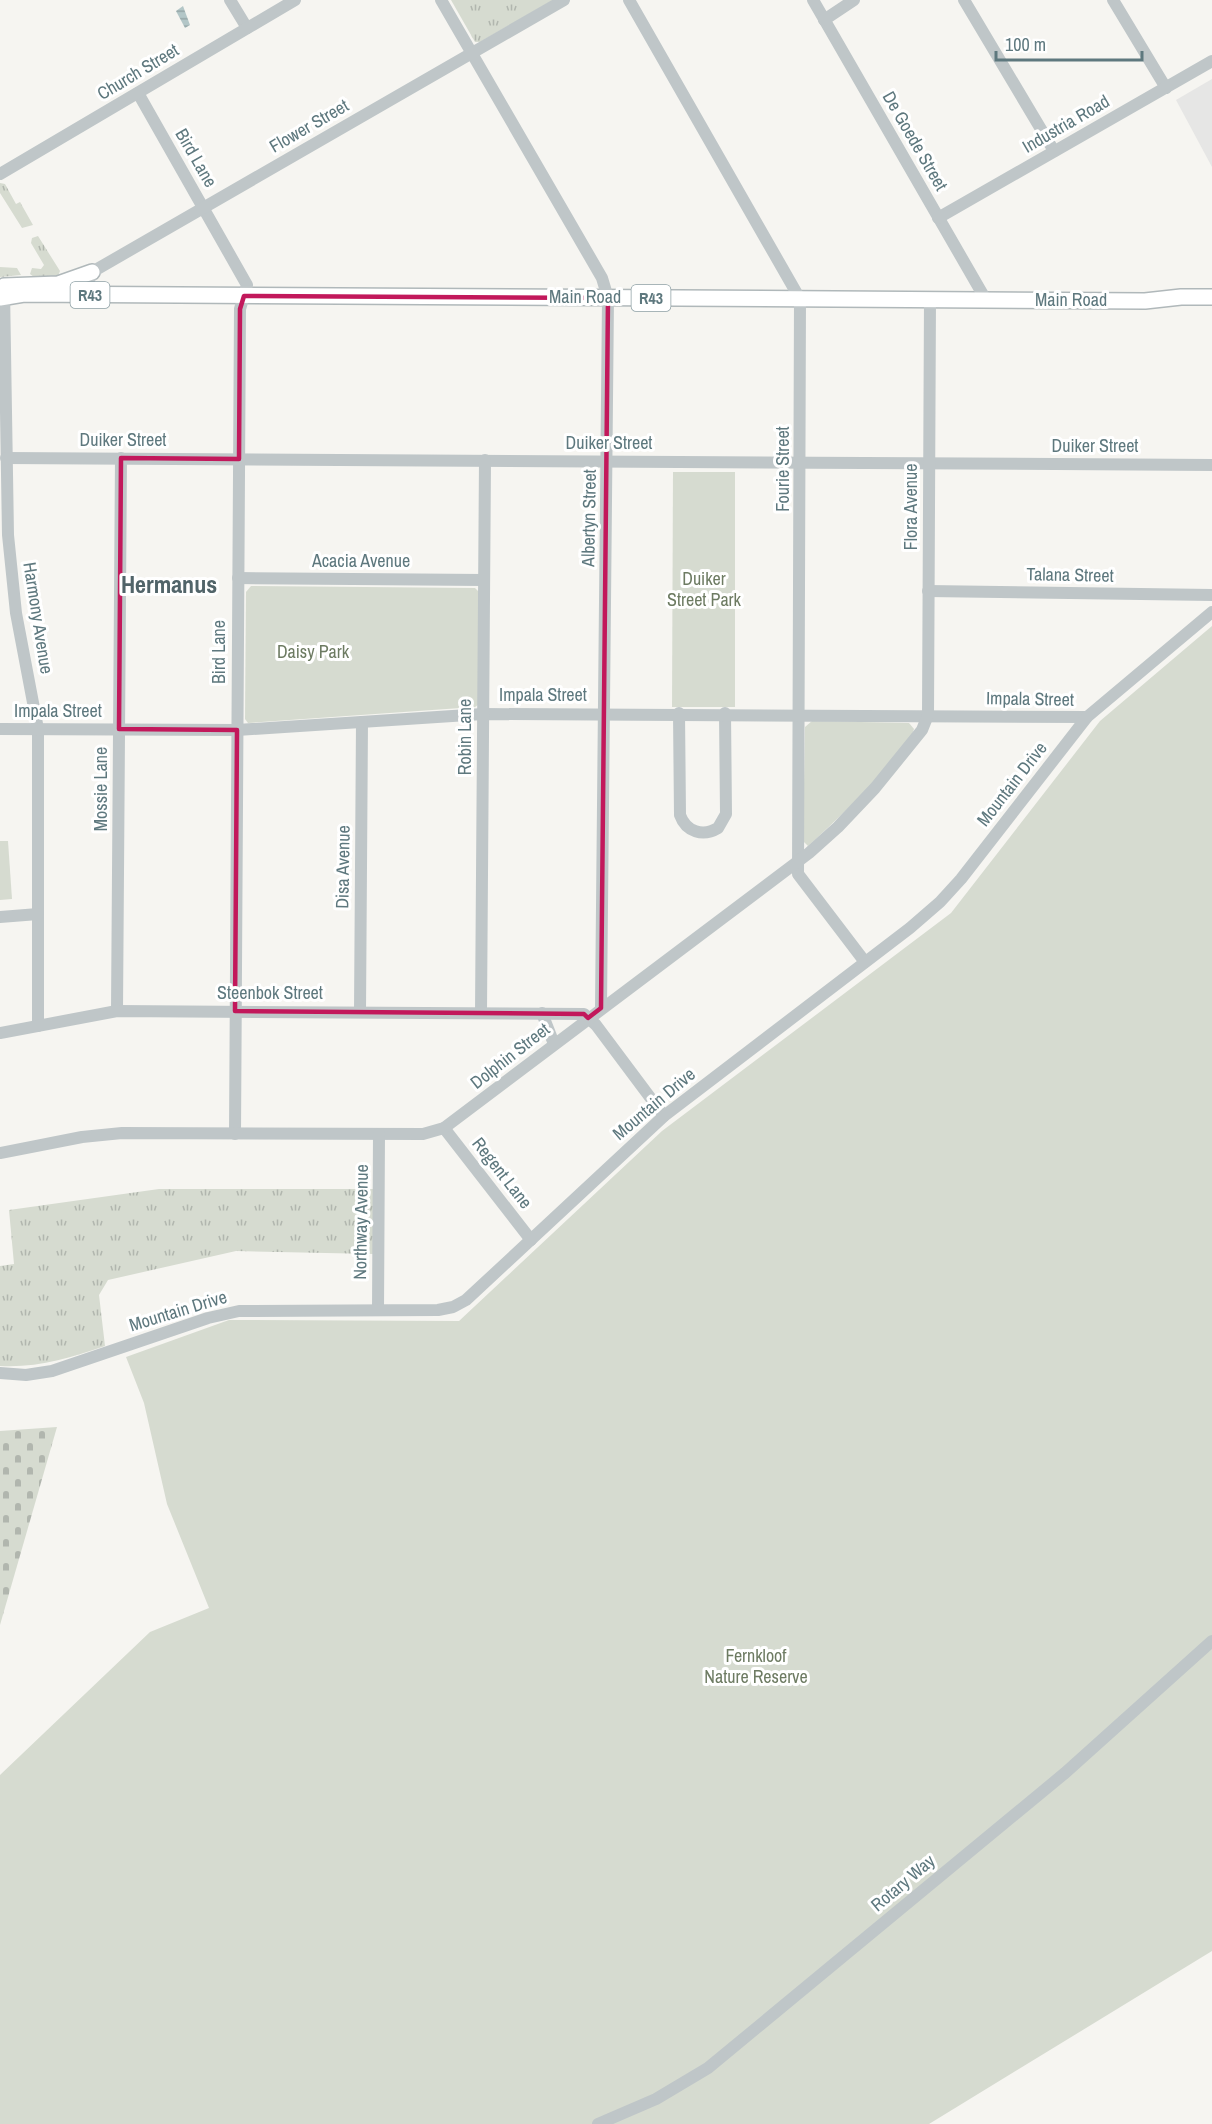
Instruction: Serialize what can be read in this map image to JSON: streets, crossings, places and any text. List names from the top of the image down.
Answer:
{
  "streets": {
    "main road": ["R43", "Main Road"],
    "street": [
      "Church Street",
      "Industria Road",
      "Flower Street",
      "De Goede Street",
      "Bird Lane",
      "Duiker Street",
      "Fourie Street",
      "Flora Avenue",
      "Albertyn Street",
      "Acacia Avenue",
      "Talana Street",
      "Harmony Avenue",
      "Impala Street",
      "Robin Lane",
      "Mountain Drive",
      "Mossie Lane",
      "Disa Avenue",
      "Steenbok Street",
      "Dolphin Street",
      "Regent Lane",
      "Northway Avenue",
      "Rotary Way"
    ]
  },
  "crossings": [
    ["Church Street", "Bird Lane"],
    ["Industria Road", "De Goede Street"],
    ["Flower Street", "Bird Lane"],
    ["Flower Street", "Albertyn Street"],
    ["De Goede Street", "Main Road"],
    ["Bird Lane", "Main Road"],
    ["Bird Lane", "Duiker Street"],
    ["Bird Lane", "Acacia Avenue"],
    ["Bird Lane", "Impala Street"],
    ["Bird Lane", "Steenbok Street"],
    ["Bird Lane", "Dolphin Street"],
    ["Main Road", "Fourie Street"],
    ["Main Road", "Flora Avenue"],
    ["Main Road", "Albertyn Street"],
    ["Main Road", "Harmony Avenue"],
    ["Duiker Street", "Fourie Street"],
    ["Duiker Street", "Flora Avenue"],
    ["Duiker Street", "Albertyn Street"],
    ["Duiker Street", "Harmony Avenue"],
    ["Duiker Street", "Robin Lane"],
    ["Duiker Street", "Mossie Lane"],
    ["Fourie Street", "Impala Street"],
    ["Fourie Street", "Mountain Drive"],
    ["Fourie Street", "Dolphin Street"],
    ["Flora Avenue", "Talana Street"],
    ["Flora Avenue", "Impala Street"],
    ["Flora Avenue", "Dolphin Street"],
    ["Albertyn Street", "Impala Street"],
    ["Albertyn Street", "Dolphin Street"],
    ["Acacia Avenue", "Robin Lane"],
    ["Harmony Avenue", "Impala Street"],
    ["Harmony Avenue", "Steenbok Street"],
    ["Impala Street", "Robin Lane"],
    ["Impala Street", "Mountain Drive"],
    ["Impala Street", "Mossie Lane"],
    ["Impala Street", "Disa Avenue"],
    ["Impala Street", "Dolphin Street"],
    ["Robin Lane", "Steenbok Street"],
    ["Mountain Drive", "Regent Lane"],
    ["Mountain Drive", "Northway Avenue"],
    ["Mossie Lane", "Steenbok Street"],
    ["Disa Avenue", "Steenbok Street"],
    ["Steenbok Street", "Dolphin Street"],
    ["Dolphin Street", "Regent Lane"],
    ["Dolphin Street", "Northway Avenue"]
  ],
  "districts": ["Hermanus"],
  "parks": ["Duiker Street Park", "Daisy Park", "Fernkloof Nature Reserve"],
  "scale_bar": "100 m"
}
